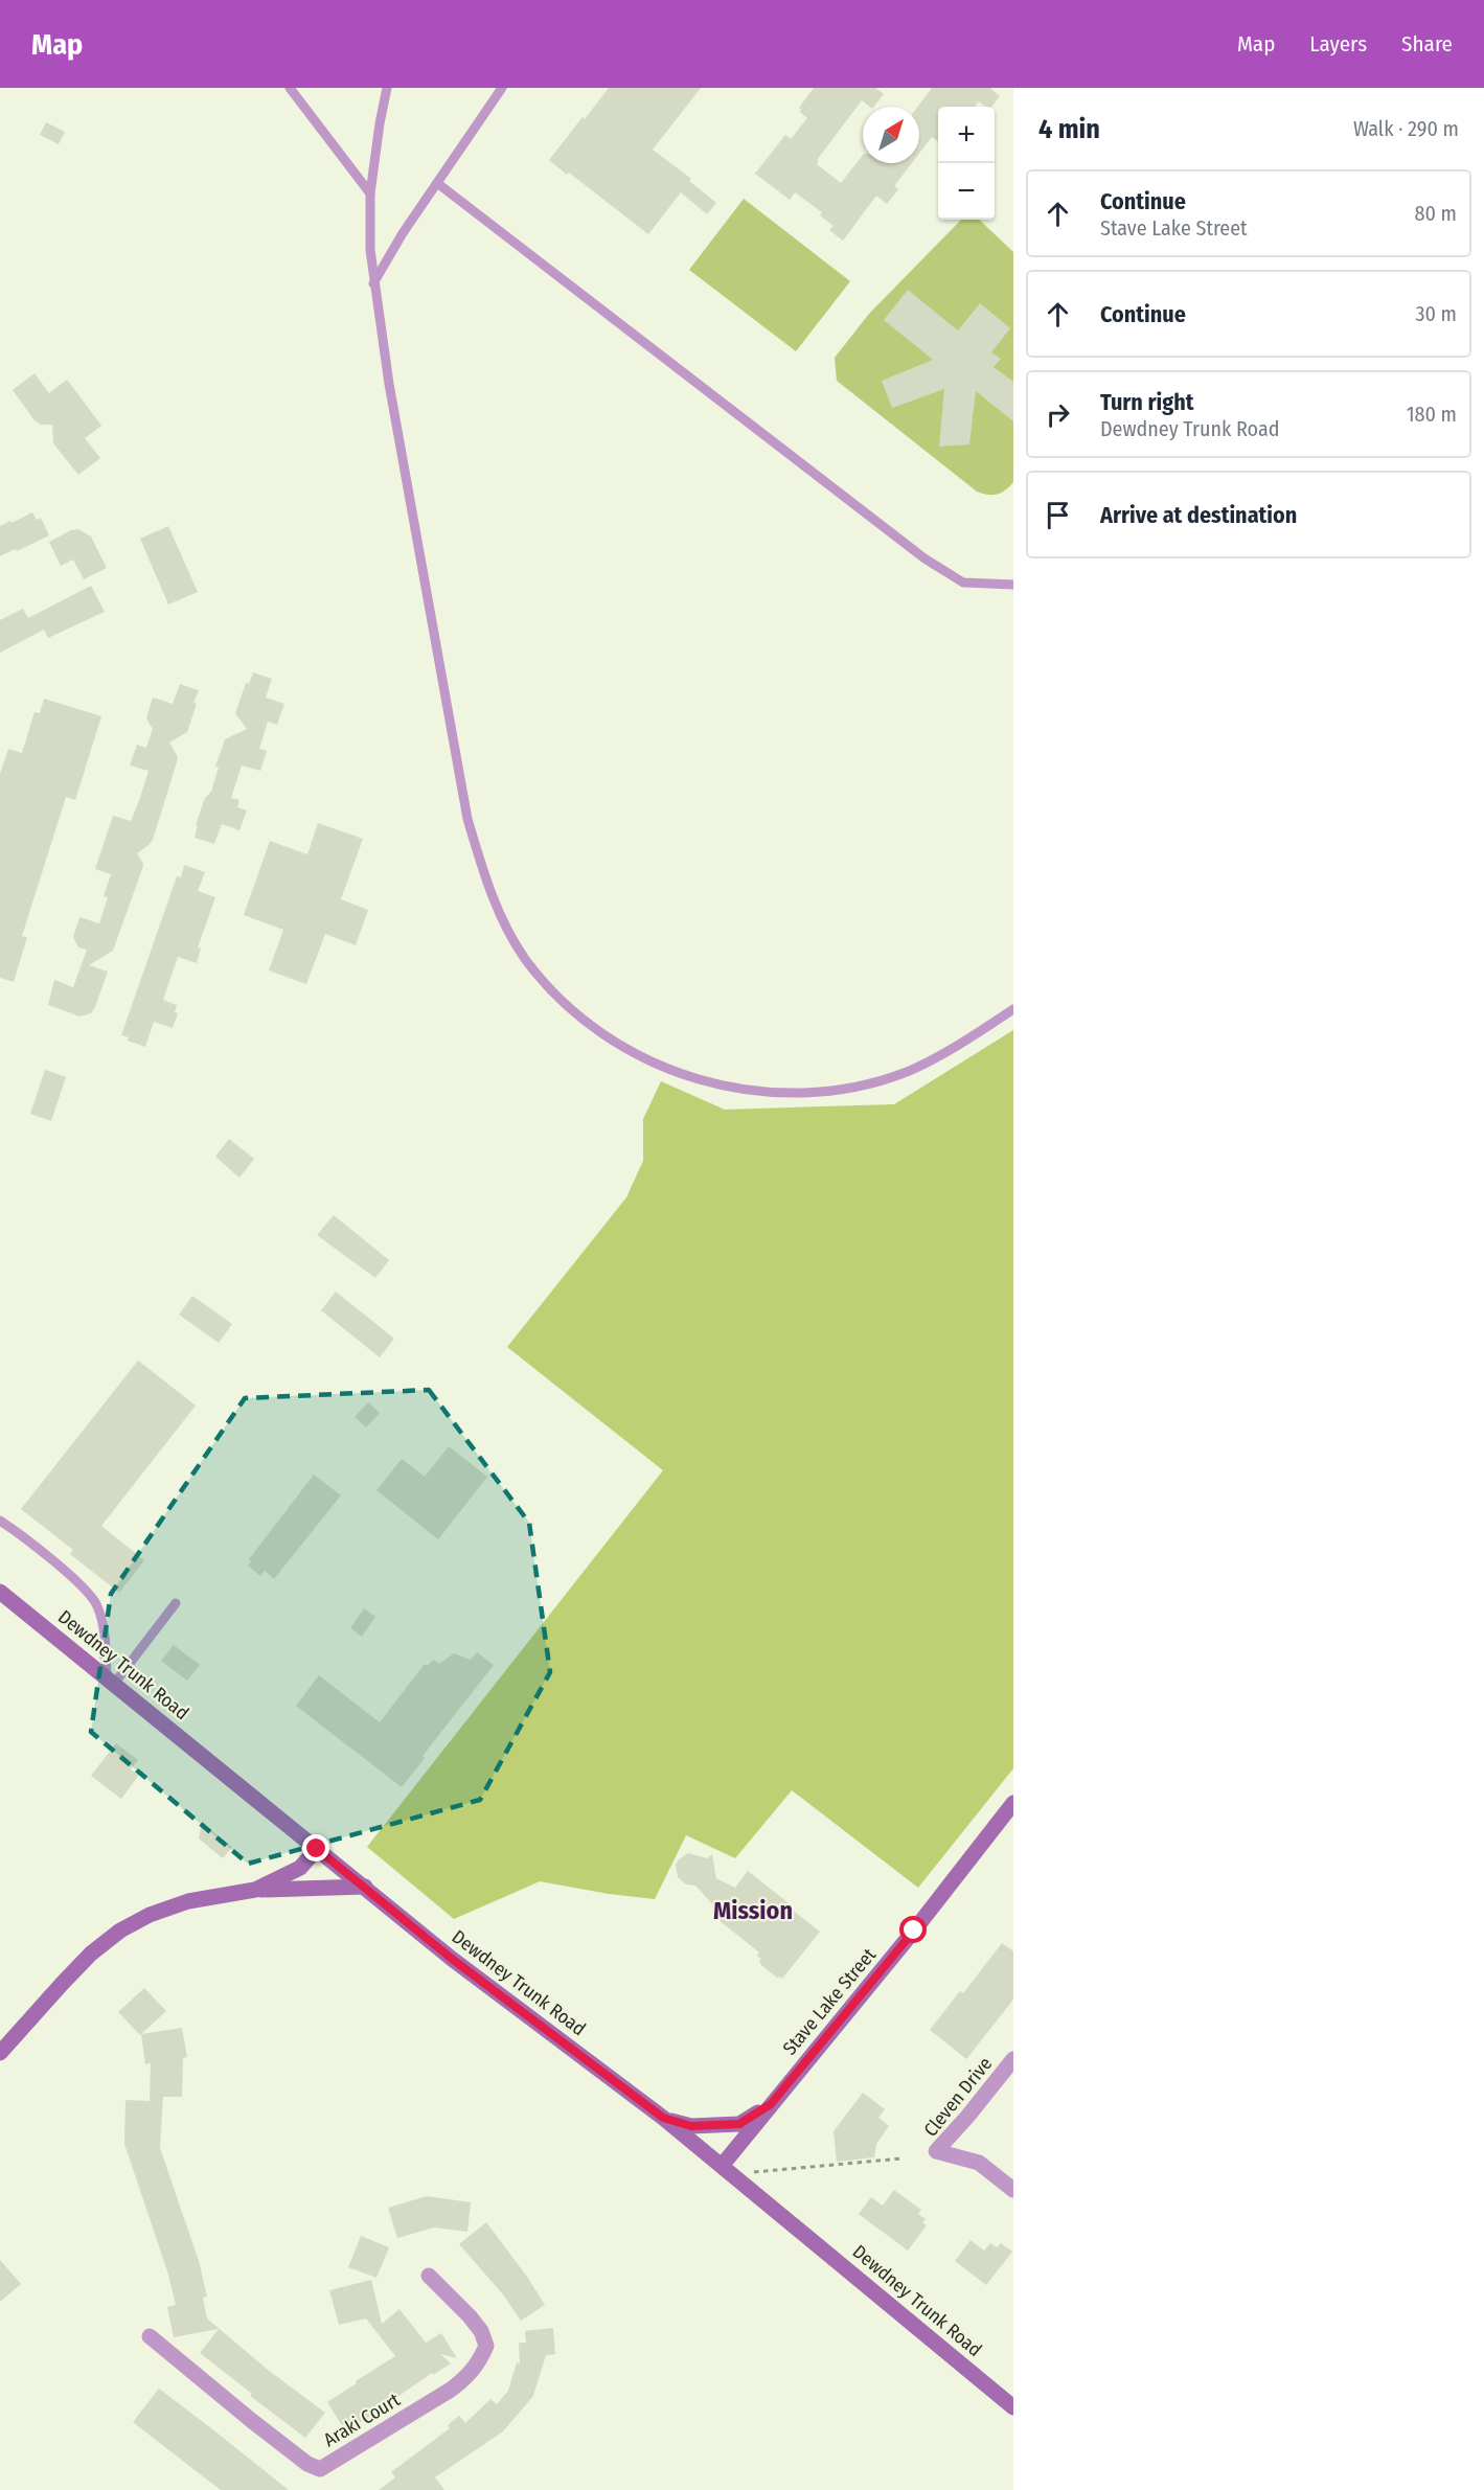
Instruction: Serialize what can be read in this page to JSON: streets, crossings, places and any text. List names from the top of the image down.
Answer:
{
  "streets": {
    "main road": ["Dewdney Trunk Road", "Stave Lake Street"],
    "street": ["Cleven Drive", "Araki Court"]
  },
  "crossings": [
    ["Dewdney Trunk Road", "Stave Lake Street"]
  ],
  "districts": ["Mission"],
  "north": "top right",
  "page": {
    "header": "Map",
    "nav": ["Map", "Layers", "Share"],
    "heading": ["4 min", "Walk · 290 m"],
    "map_buttons": ["+", "−"],
    "list": [
      ["Continue", "Stave Lake Street", "80 m"],
      ["Continue", "30 m"],
      ["Turn right", "Dewdney Trunk Road", "180 m"],
      "Arrive at destination"
    ]
  }
}
